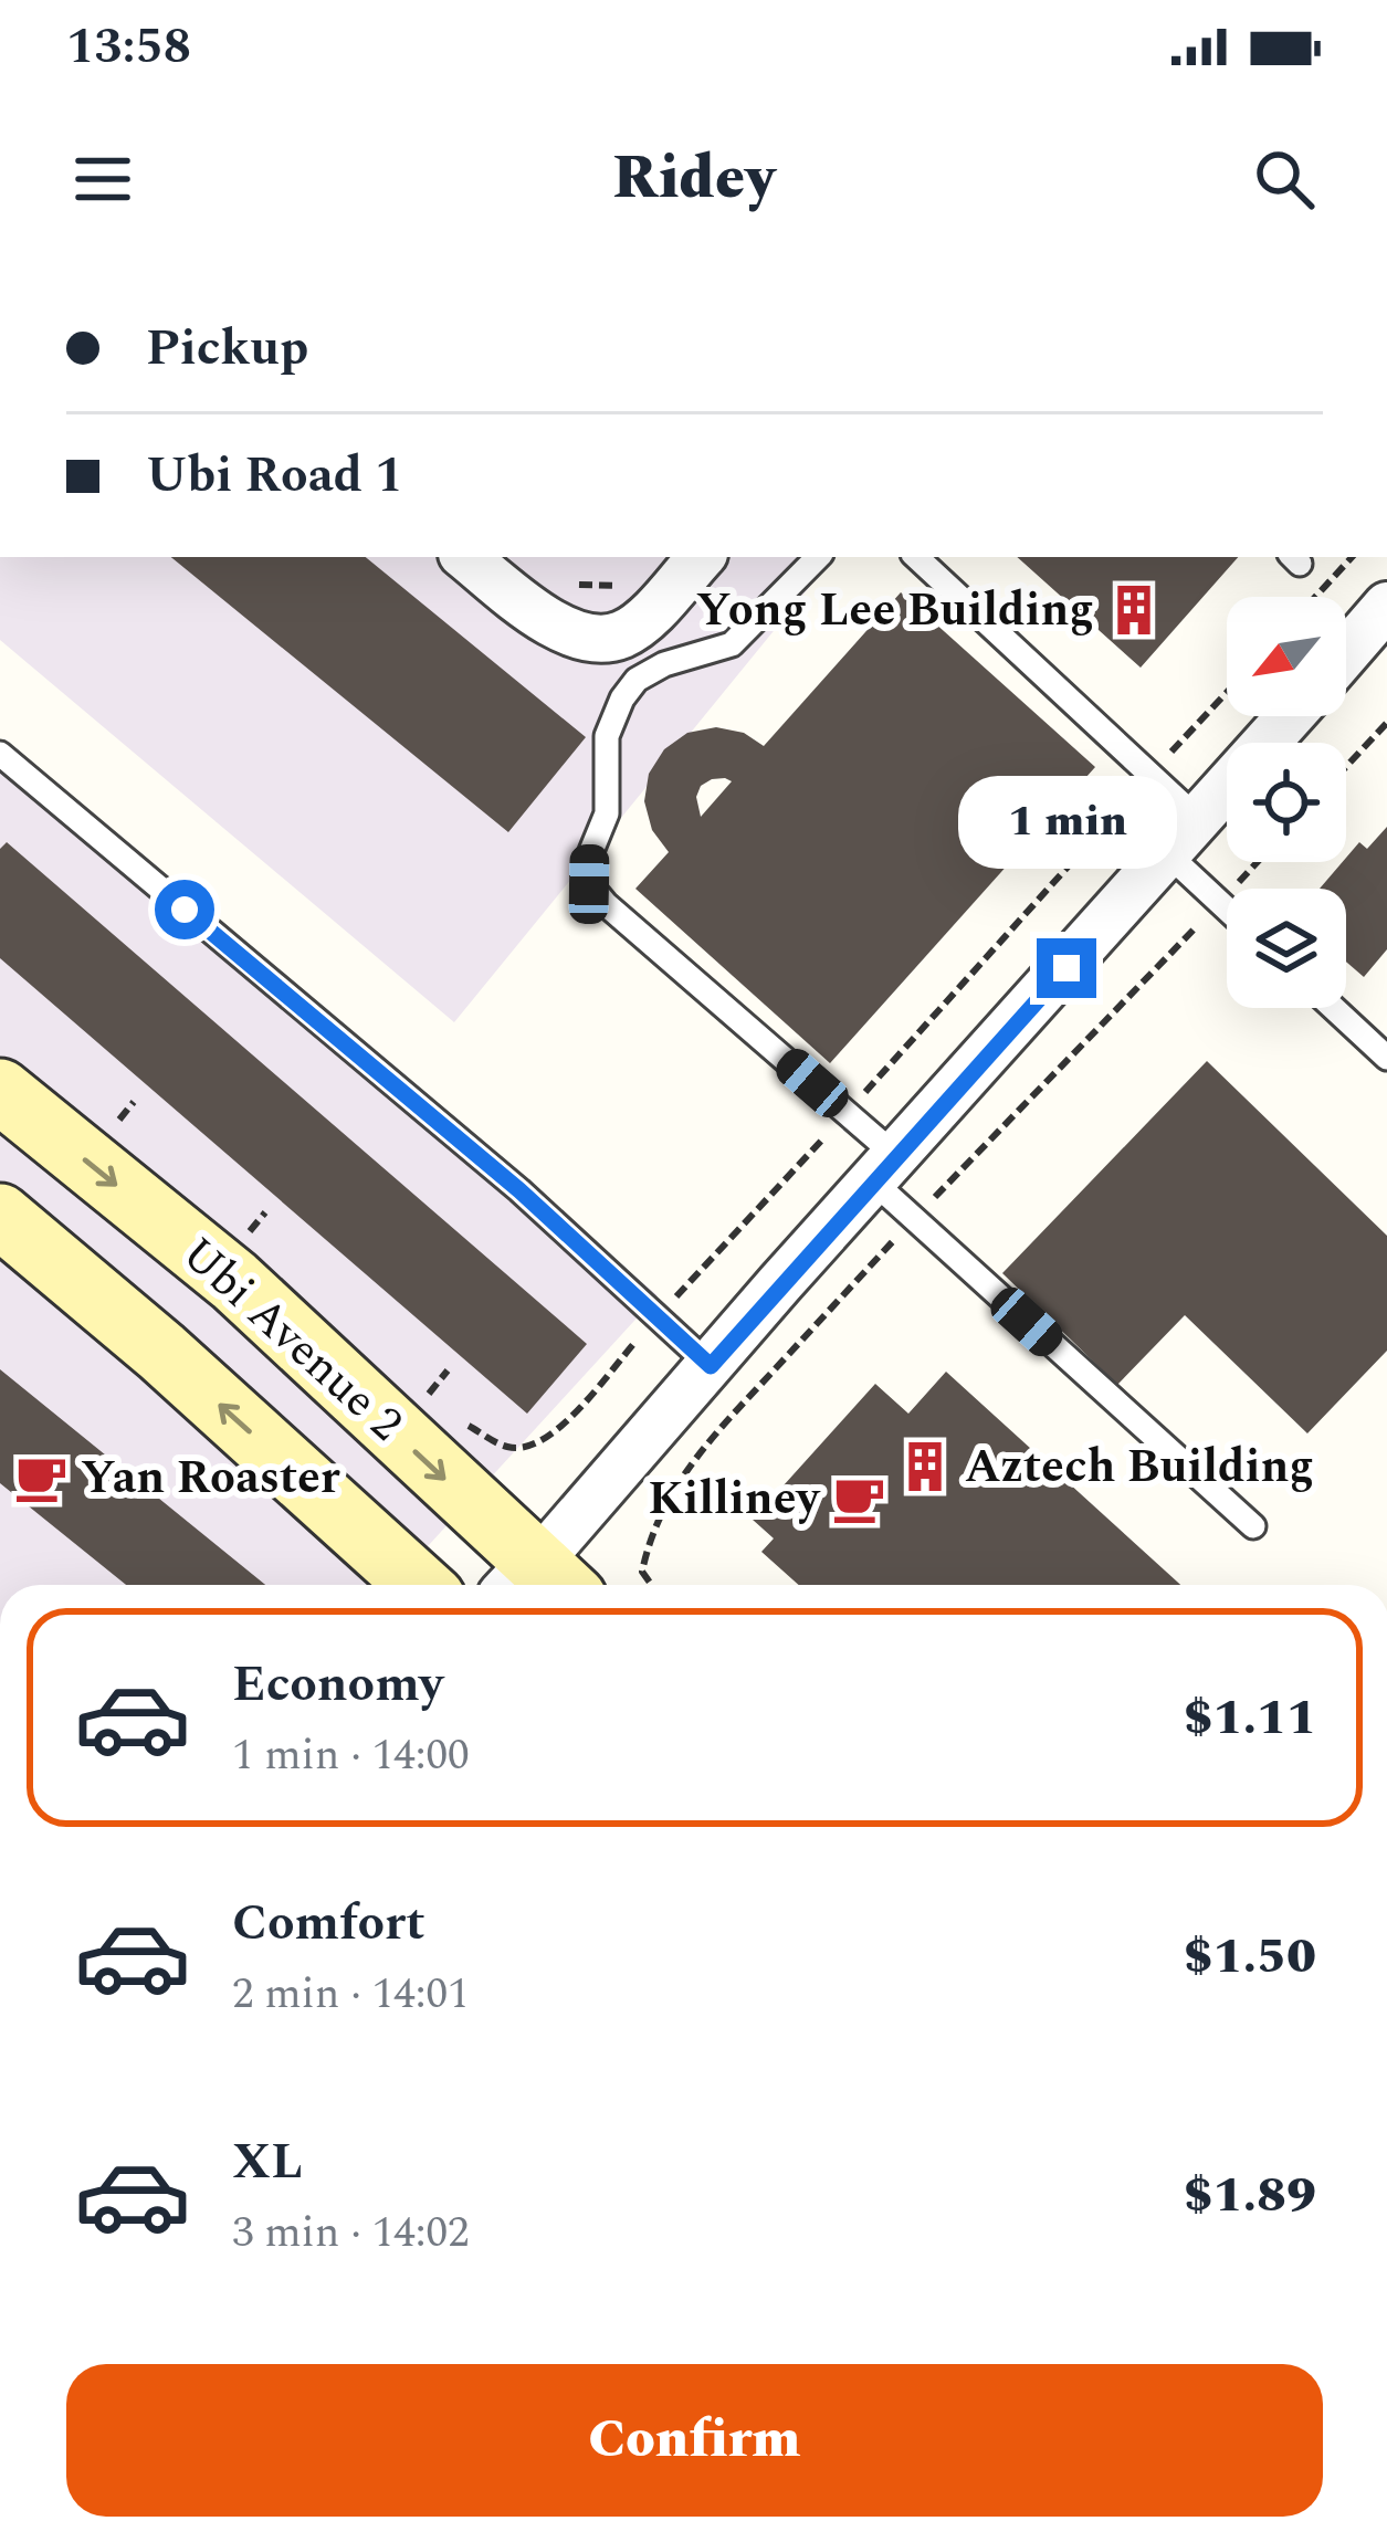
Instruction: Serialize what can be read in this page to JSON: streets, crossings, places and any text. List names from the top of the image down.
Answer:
{
  "streets": {
    "main road": ["Ubi Avenue 2"]
  },
  "places": {
    "building": ["Yong Lee Building", "Aztech Building"],
    "cafe": ["Yan Roaster", "Killiney"]
  },
  "north": "bottom left",
  "page": {
    "status": "13:58",
    "header": "Ridey",
    "banner": ["Pickup", "Ubi Road 1"],
    "bubble": "1 min",
    "list": [
      {
        "name": "Economy",
        "note": "1 min · 14:00",
        "value": "$1.11"
      },
      {
        "name": "Comfort",
        "note": "2 min · 14:01",
        "value": "$1.50"
      },
      {
        "name": "XL",
        "note": "3 min · 14:02",
        "value": "$1.89"
      }
    ],
    "buttons": "Confirm"
  }
}
